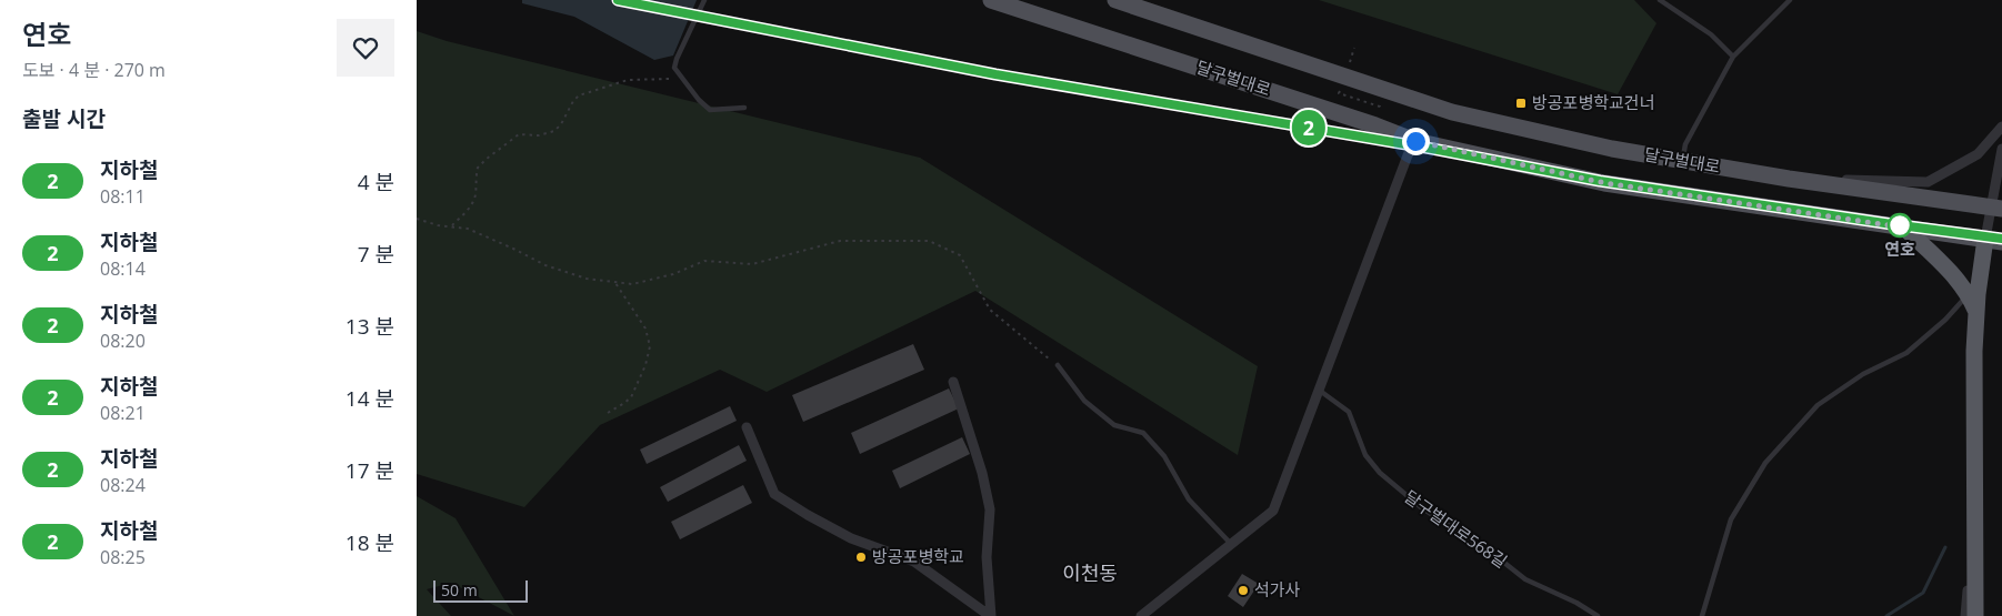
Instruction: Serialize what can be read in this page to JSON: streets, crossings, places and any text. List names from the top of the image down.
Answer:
{
  "streets": {
    "main road": ["달구벌대로"],
    "lane": ["달구벌대로568길"]
  },
  "districts": ["이천동"],
  "places": {
    "transit": ["방공포병학교건너"],
    "other": ["연호", "방공포병학교", "석가사"]
  },
  "lines": ["metro line 2"],
  "scale_bar": "50 m",
  "page": {
    "heading": [
      ["연호", "도보 · 4 분 · 270 m"],
      "출발 시간"
    ],
    "on_map": "2",
    "list": [
      {
        "mark": "2",
        "name": "지하철",
        "note": "08:11",
        "value": "4 분"
      },
      {
        "mark": "2",
        "name": "지하철",
        "note": "08:14",
        "value": "7 분"
      },
      {
        "mark": "2",
        "name": "지하철",
        "note": "08:20",
        "value": "13 분"
      },
      {
        "mark": "2",
        "name": "지하철",
        "note": "08:21",
        "value": "14 분"
      },
      {
        "mark": "2",
        "name": "지하철",
        "note": "08:24",
        "value": "17 분"
      },
      {
        "mark": "2",
        "name": "지하철",
        "note": "08:25",
        "value": "18 분"
      }
    ],
    "scale": "50 m"
  }
}
